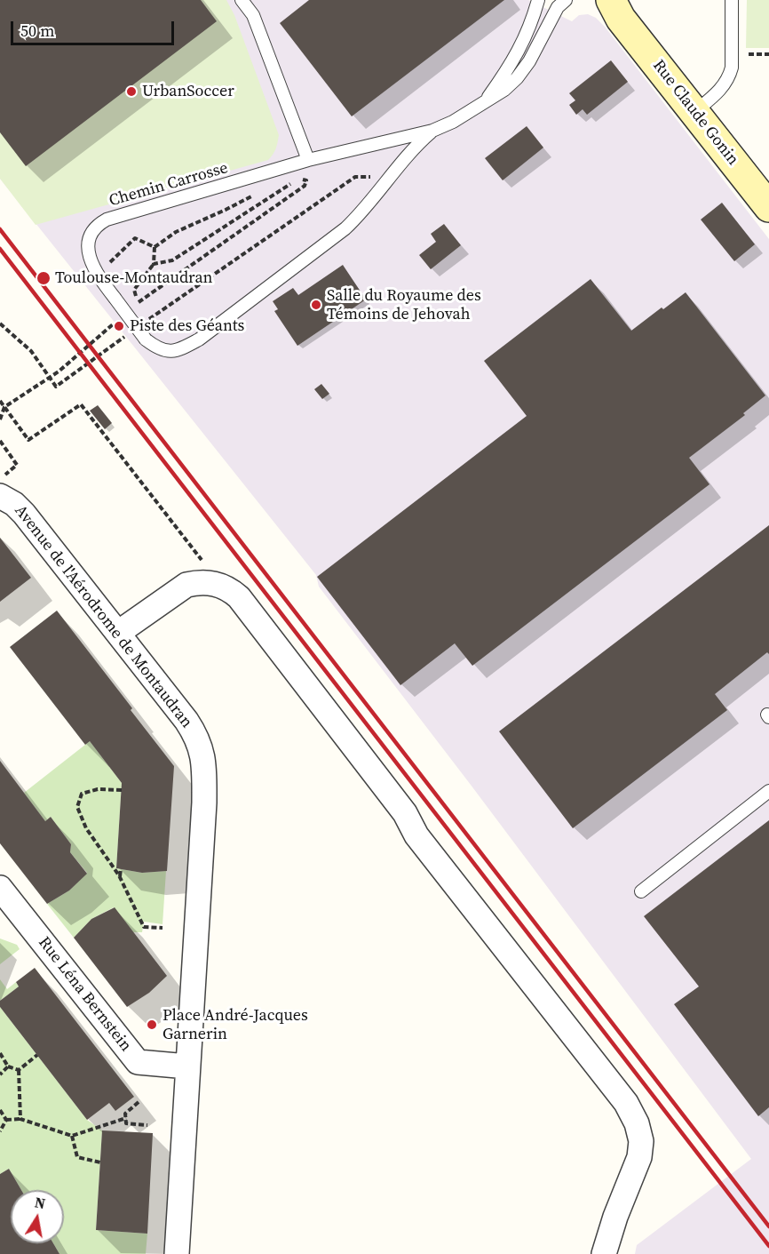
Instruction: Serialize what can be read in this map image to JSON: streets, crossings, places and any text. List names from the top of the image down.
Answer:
{
  "streets": {
    "street": ["Rue Claude Gonin", "Avenue de l'Aérodrome de Montaudran", "Rue Léna Bernstein"],
    "lane": ["Chemin Carrosse"]
  },
  "crossings": [
    ["Avenue de l'Aérodrome de Montaudran", "Rue Léna Bernstein"]
  ],
  "places": [
    "UrbanSoccer",
    "Toulouse-Montaudran",
    "Salle du Royaume des Témoins de Jehovah",
    "Piste des Géants",
    "Place André-Jacques Garnerin"
  ],
  "scale_bar": "50 m",
  "north": "top"
}
